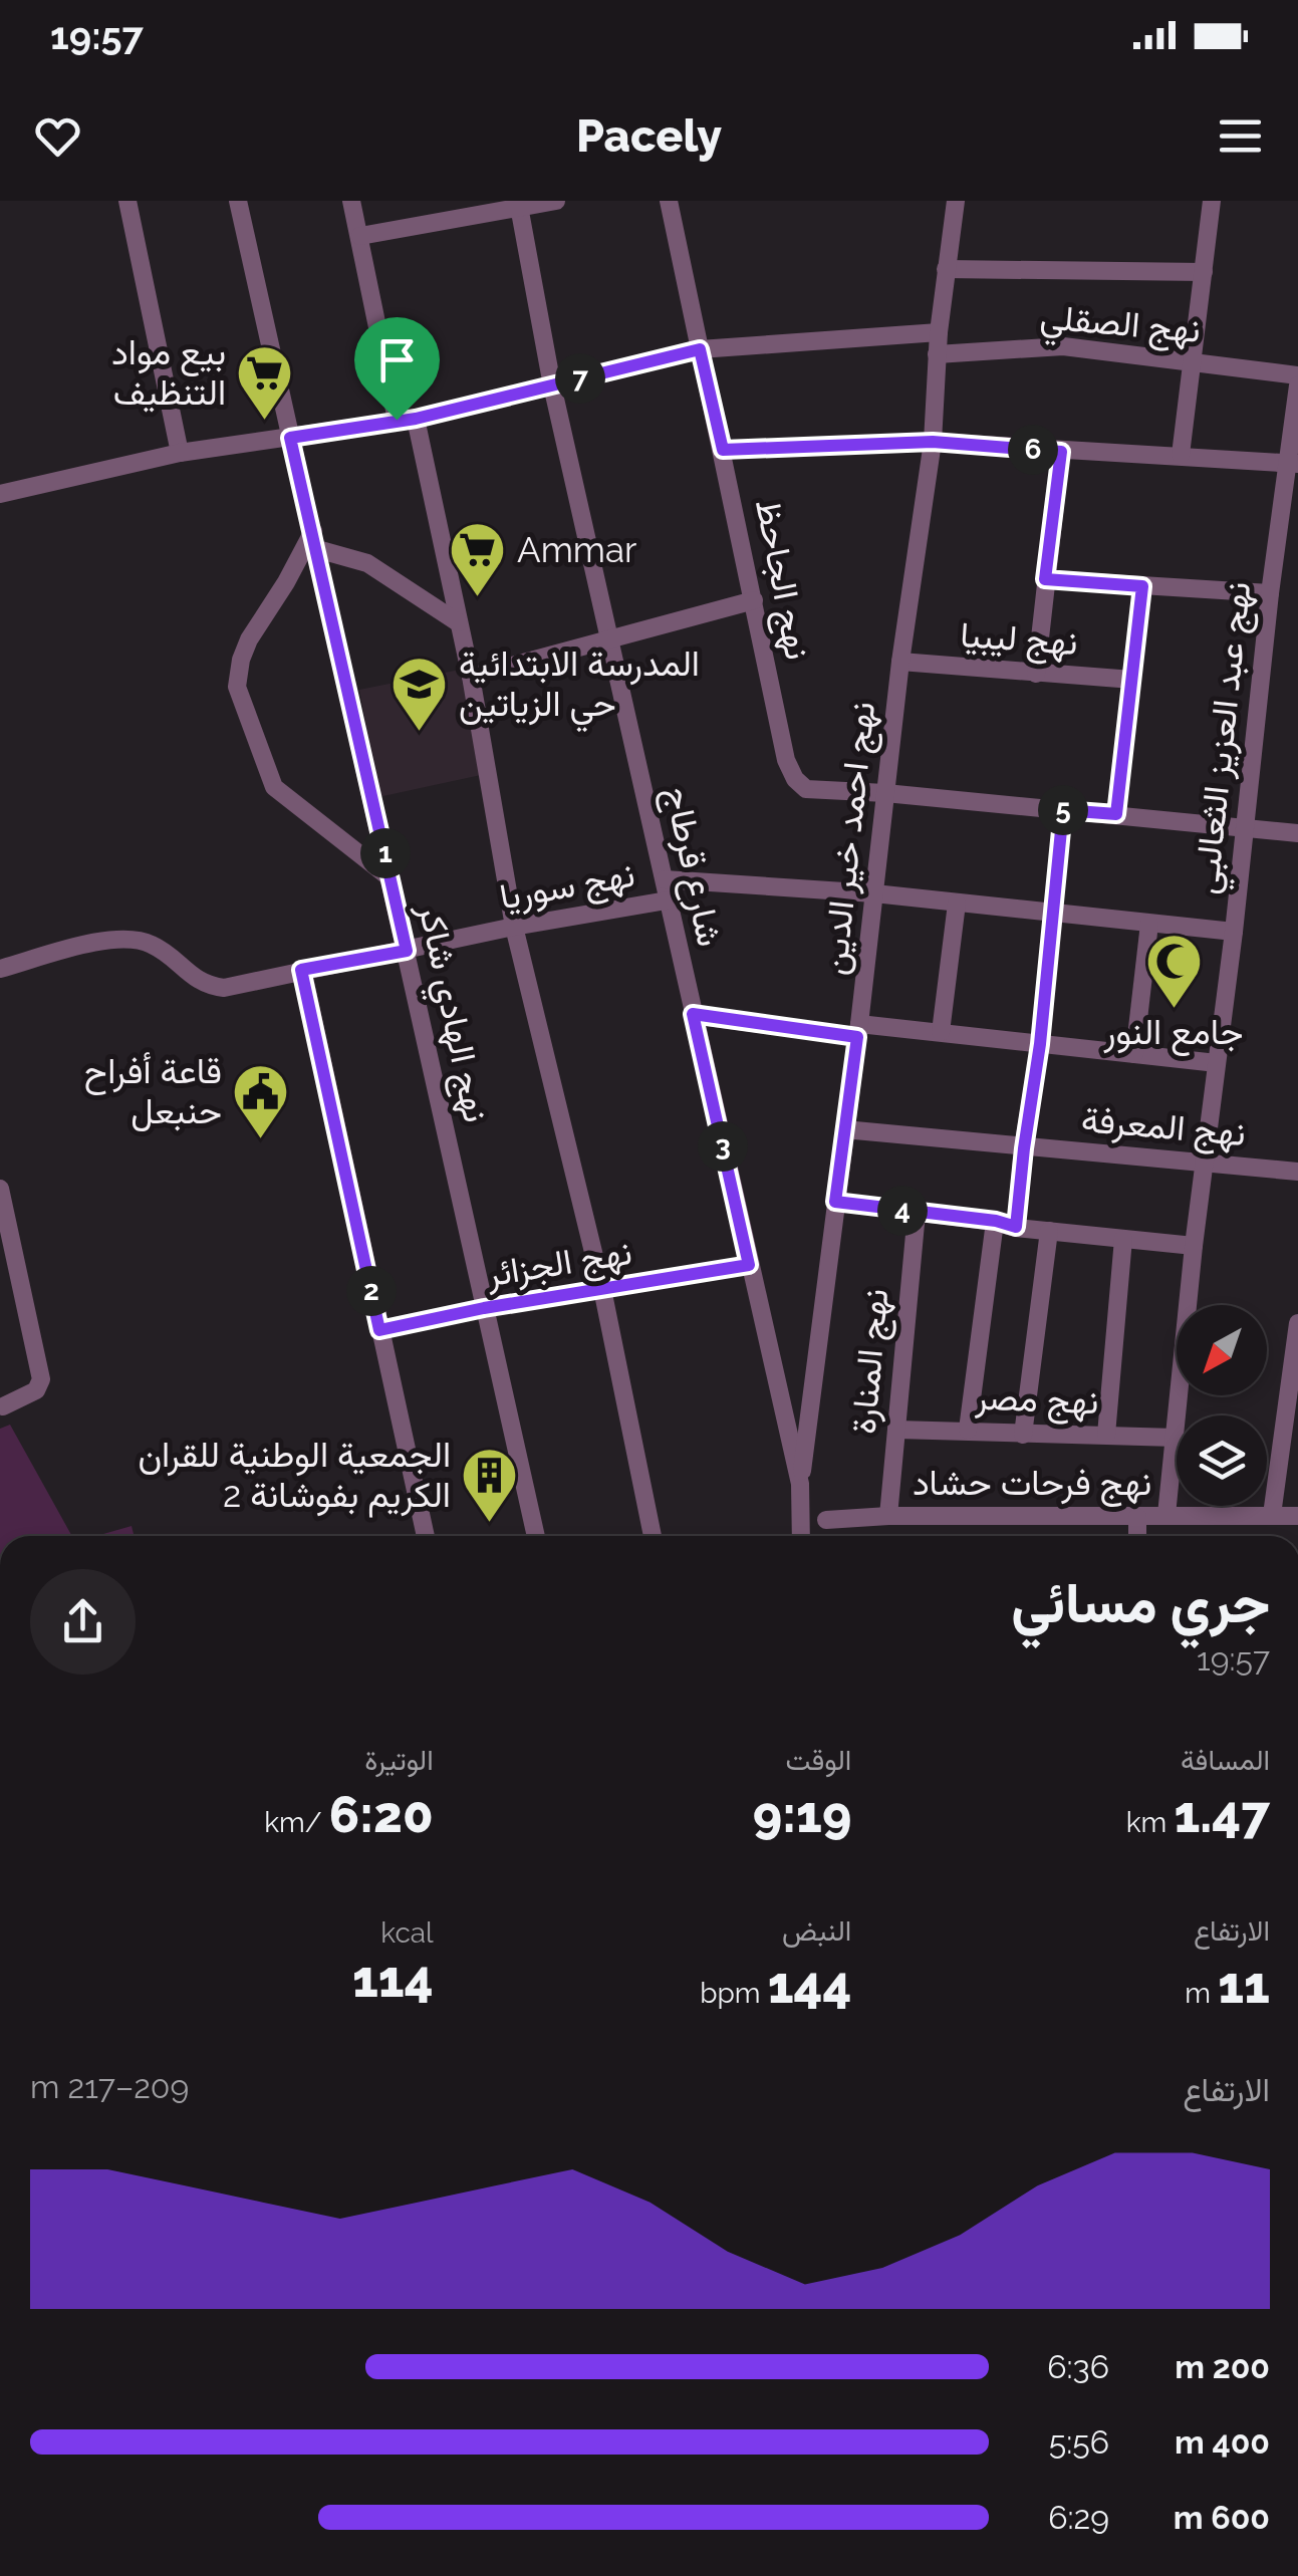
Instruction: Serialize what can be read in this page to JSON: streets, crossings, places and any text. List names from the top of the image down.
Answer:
{
  "streets": {
    "street": [
      "نهج الصقلي",
      "نهج الجاحظ",
      "نهج ليبيا",
      "نهج عبد العزيز الثعالبي",
      "نهج احمد خير الدين",
      "شارع قرطاج",
      "نهج سوريا",
      "نهج الهادي شاكر",
      "نهج المعرفة",
      "نهج الجزائر",
      "نهج المنارة",
      "نهج مصر",
      "نهج فرحات حشاد"
    ]
  },
  "crossings": [
    ["نهج الصقلي", "نهج احمد خير الدين"],
    ["نهج الجاحظ", "نهج احمد خير الدين"],
    ["نهج ليبيا", "نهج احمد خير الدين"],
    ["نهج عبد العزيز الثعالبي", "نهج المعرفة"],
    ["نهج عبد العزيز الثعالبي", "نهج مصر"],
    ["نهج عبد العزيز الثعالبي", "نهج فرحات حشاد"],
    ["نهج احمد خير الدين", "شارع قرطاج"],
    ["نهج احمد خير الدين", "نهج المعرفة"],
    ["شارع قرطاج", "نهج سوريا"],
    ["شارع قرطاج", "نهج الجزائر"],
    ["نهج سوريا", "نهج الهادي شاكر"],
    ["نهج الهادي شاكر", "نهج الجزائر"],
    ["نهج المنارة", "نهج مصر"],
    ["نهج المنارة", "نهج فرحات حشاد"]
  ],
  "places": {
    "supermarket": ["بيع مواد التنظيف", "Ammar"],
    "school or university": ["المدرسة الابتدائية حي الزياتين"],
    "mosque": ["جامع النور"],
    "public building": ["قاعة أفراح حنبعل"],
    "building": ["الجمعية الوطنية للقران الكريم بفوشانة 2"]
  },
  "north": "bottom left",
  "page": {
    "status": "19:57",
    "header": "Pacely",
    "pins": [
      "7",
      "6",
      "5",
      "1",
      "3",
      "4",
      "2"
    ],
    "heading": ["جري مسائي", "19:57"],
    "stats": [
      ["المسافة", "1.47 km"],
      ["الوقت", "9:19"],
      ["الوتيرة", "6:20 /km"],
      ["الارتفاع", "11 m"],
      ["النبض", "144 bpm"],
      ["kcal", "114"]
    ],
    "chart": ["الارتفاع", "209–217 m"],
    "list": [
      {
        "name": "200 m",
        "note": "6:36"
      },
      {
        "name": "400 m",
        "note": "5:56"
      },
      {
        "name": "600 m",
        "note": "6:29"
      }
    ]
  }
}
